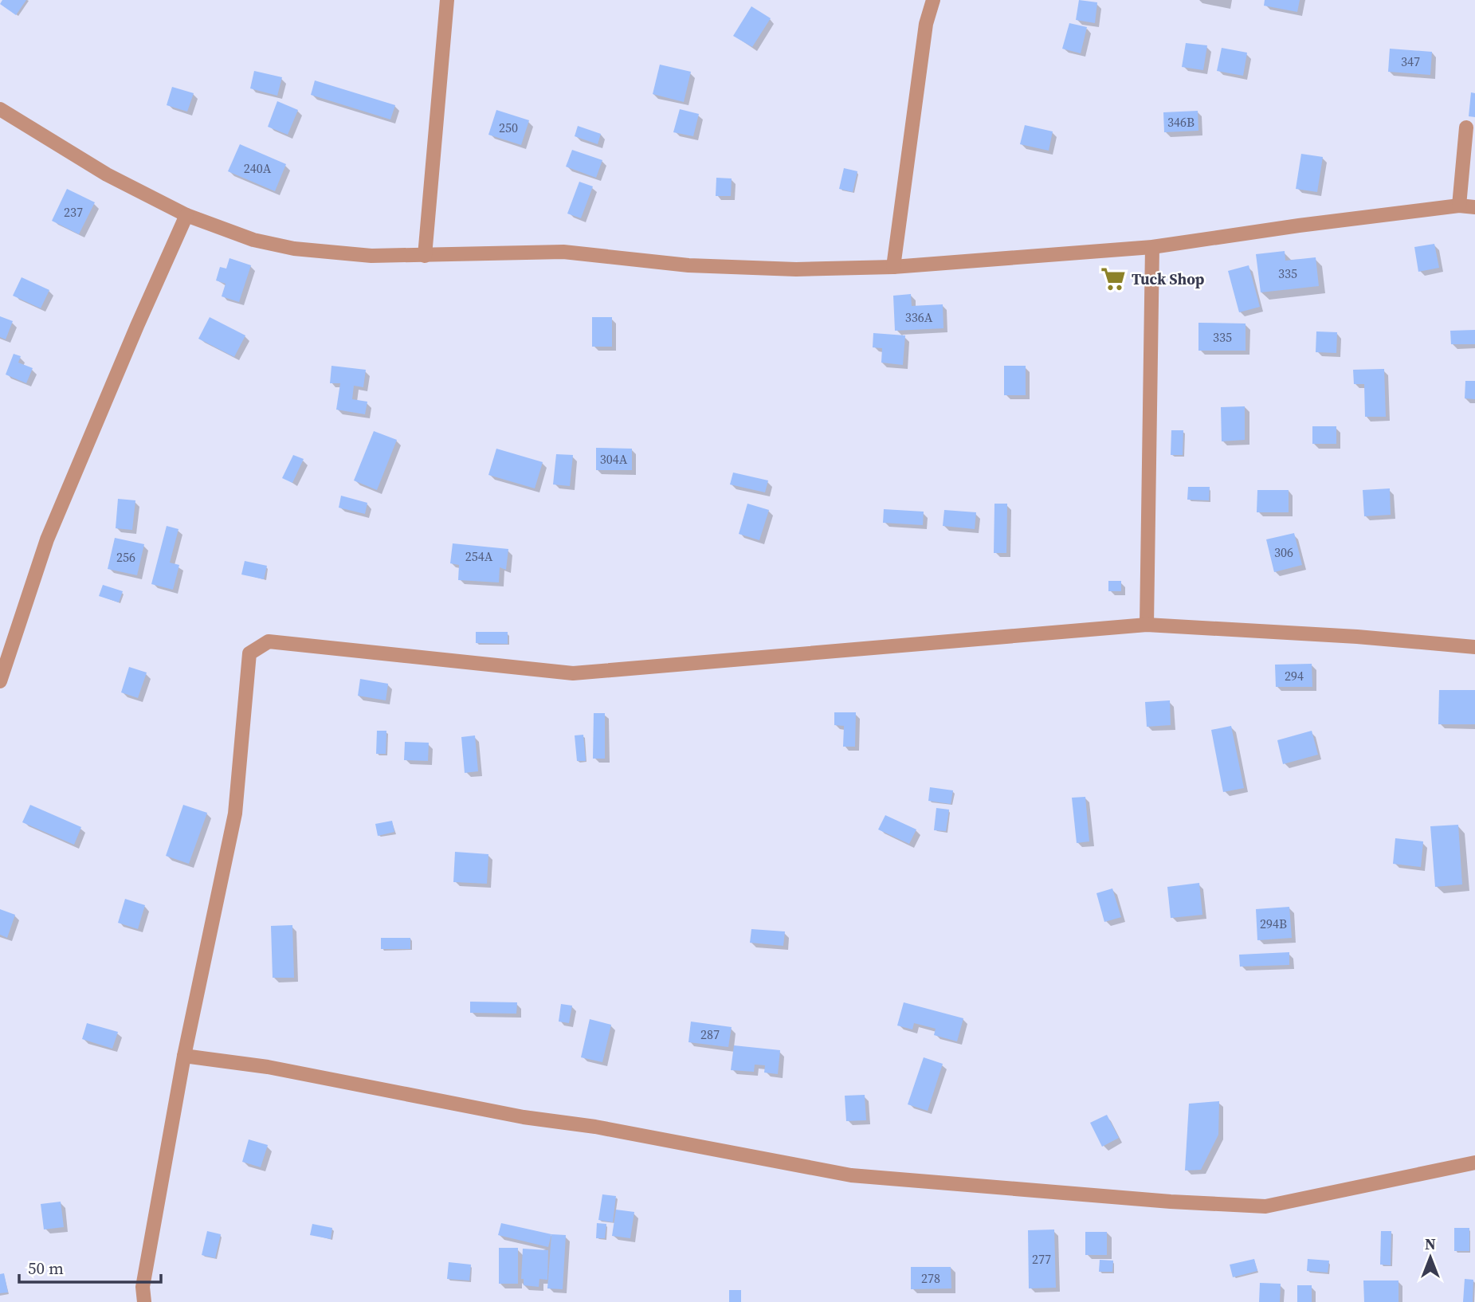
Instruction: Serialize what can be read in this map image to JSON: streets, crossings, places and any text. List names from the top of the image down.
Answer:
{
  "places": {
    "supermarket": ["Tuck Shop"]
  },
  "house_numbers": [
    "347",
    "346B",
    "250",
    "240A",
    "237",
    "335",
    "336A",
    "335",
    "304A",
    "306",
    "254A",
    "256",
    "294",
    "294B",
    "287",
    "277",
    "278"
  ],
  "scale_bar": "50 m",
  "north": "top"
}
